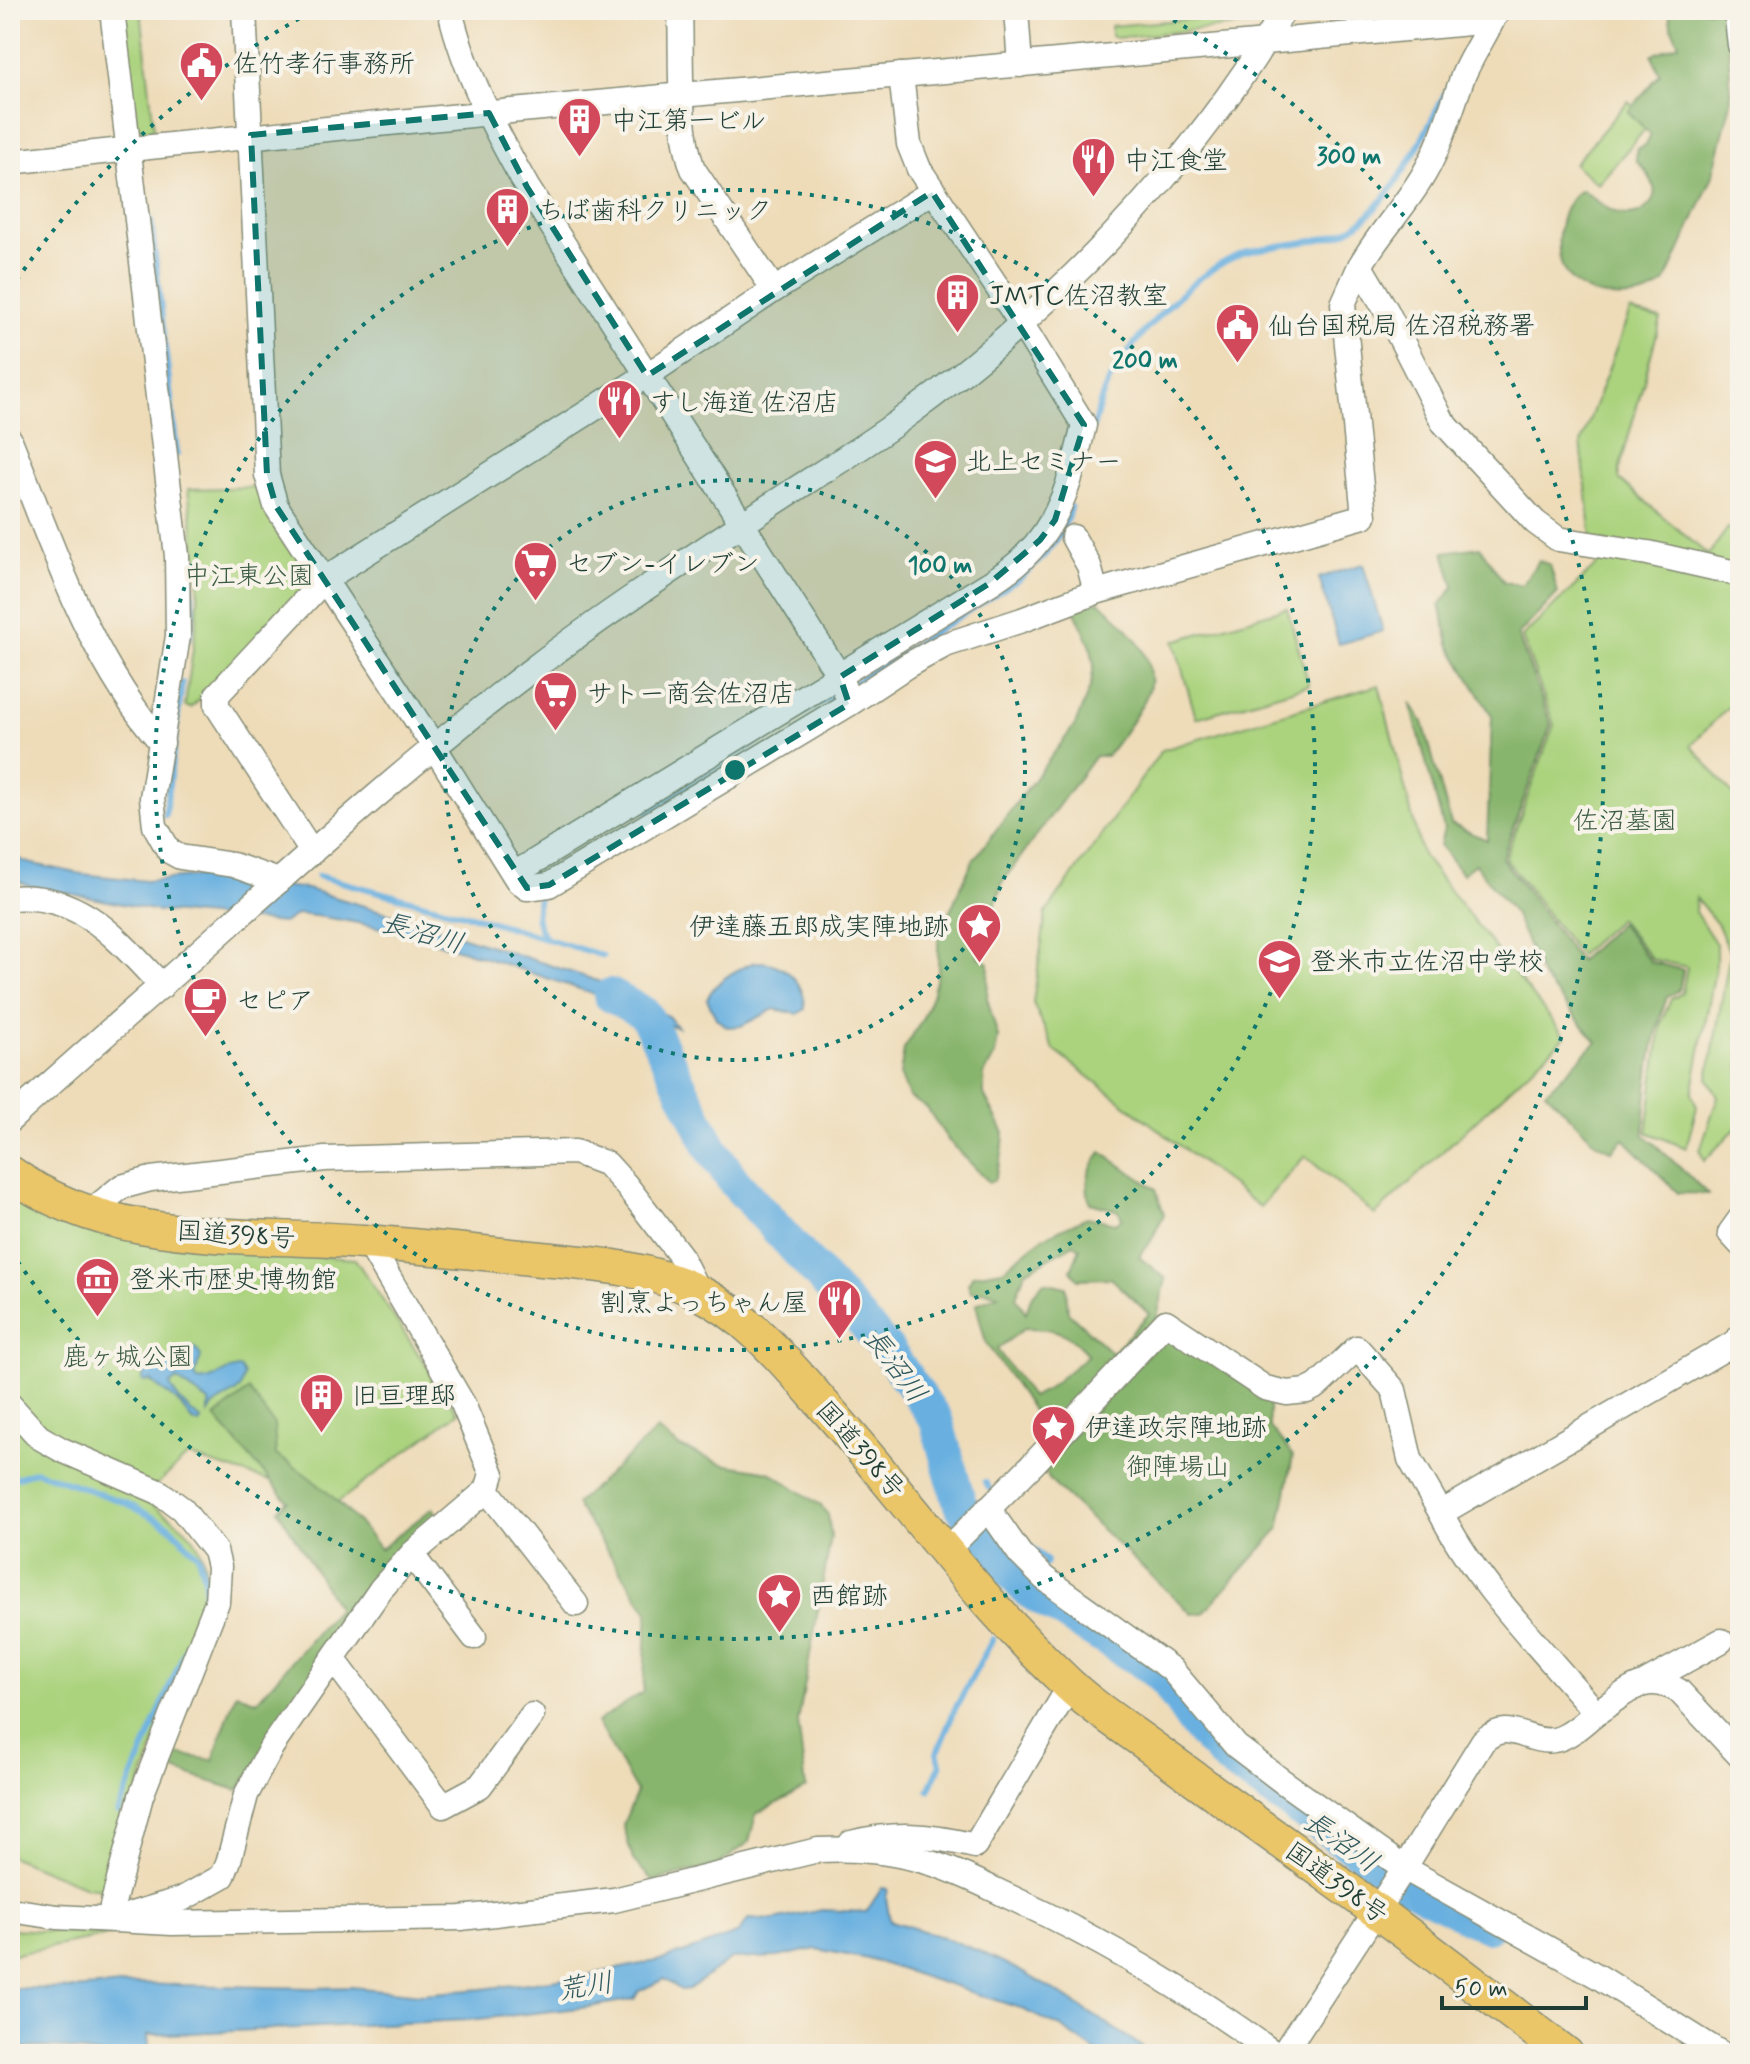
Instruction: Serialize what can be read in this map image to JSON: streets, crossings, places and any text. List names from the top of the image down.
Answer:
{
  "streets": {
    "highway": ["国道398号"]
  },
  "water": ["長沼川", "荒川"],
  "parks": [
    "中江東公園",
    "佐沼墓園",
    "鹿ヶ城公園",
    "御陣場山"
  ],
  "places": {
    "public building": ["佐竹孝行事務所", "仙台国税局 佐沼税務署"],
    "building": [
      "中江第一ビル",
      "ちば歯科クリニック",
      "JMTC佐沼教室",
      "旧亘理邸"
    ],
    "restaurant": ["中江食堂", "すし海道 佐沼店", "割烹よっちゃん屋"],
    "school or university": ["北上セミナー", "登米市立佐沼中学校"],
    "supermarket": ["セブン-イレブン", "サトー商会佐沼店"],
    "place": ["伊達藤五郎成実陣地跡", "伊達政宗陣地跡", "西館跡"],
    "cafe": ["セピア"],
    "museum": ["登米市歴史博物館"]
  },
  "scale_bar": "50 m",
  "rings": ["300 m", "200 m", "100 m"]
}
